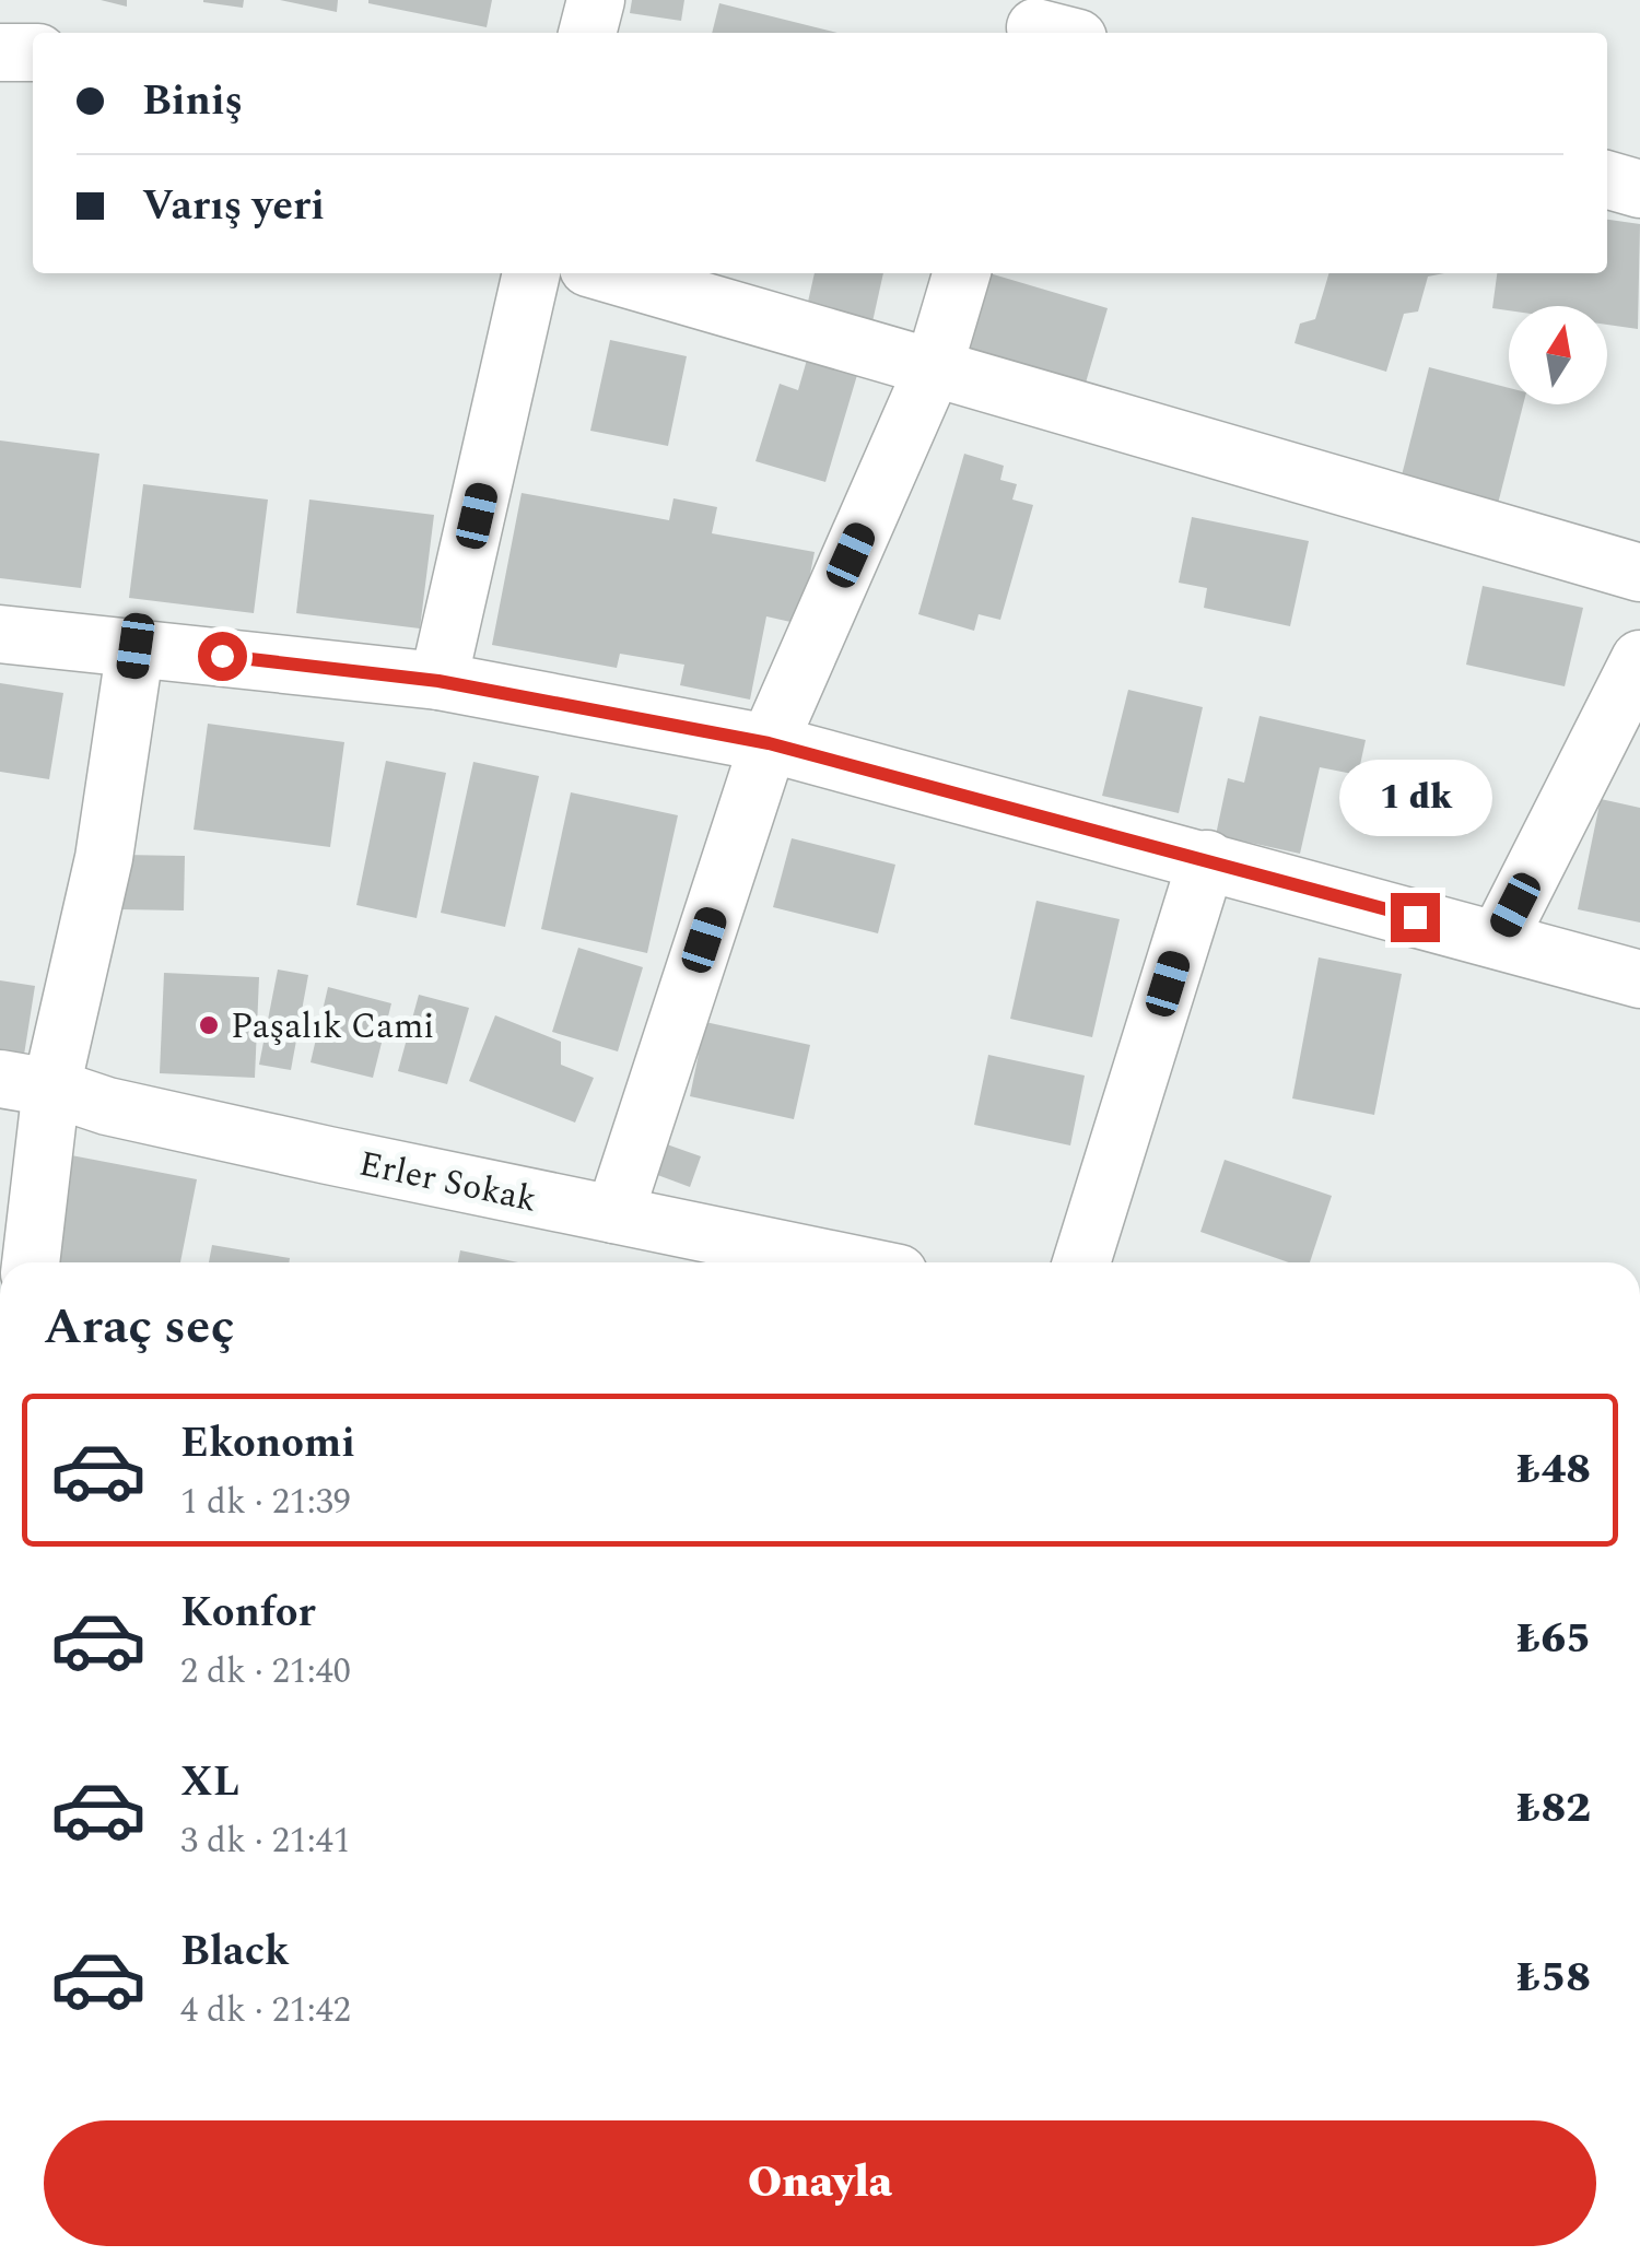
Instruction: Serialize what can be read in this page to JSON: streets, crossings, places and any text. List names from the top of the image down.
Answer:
{
  "streets": {
    "street": ["Erler Sokak"]
  },
  "places": ["Paşalık Cami"],
  "north": "top",
  "page": {
    "banner": ["Biniş", "Varış yeri"],
    "bubble": "1 dk",
    "heading": "Araç seç",
    "list": [
      {
        "name": "Ekonomi",
        "note": "1 dk · 21:39",
        "value": "₺48"
      },
      {
        "name": "Konfor",
        "note": "2 dk · 21:40",
        "value": "₺65"
      },
      {
        "name": "XL",
        "note": "3 dk · 21:41",
        "value": "₺82"
      },
      {
        "name": "Black",
        "note": "4 dk · 21:42",
        "value": "₺58"
      }
    ],
    "buttons": "Onayla"
  }
}
